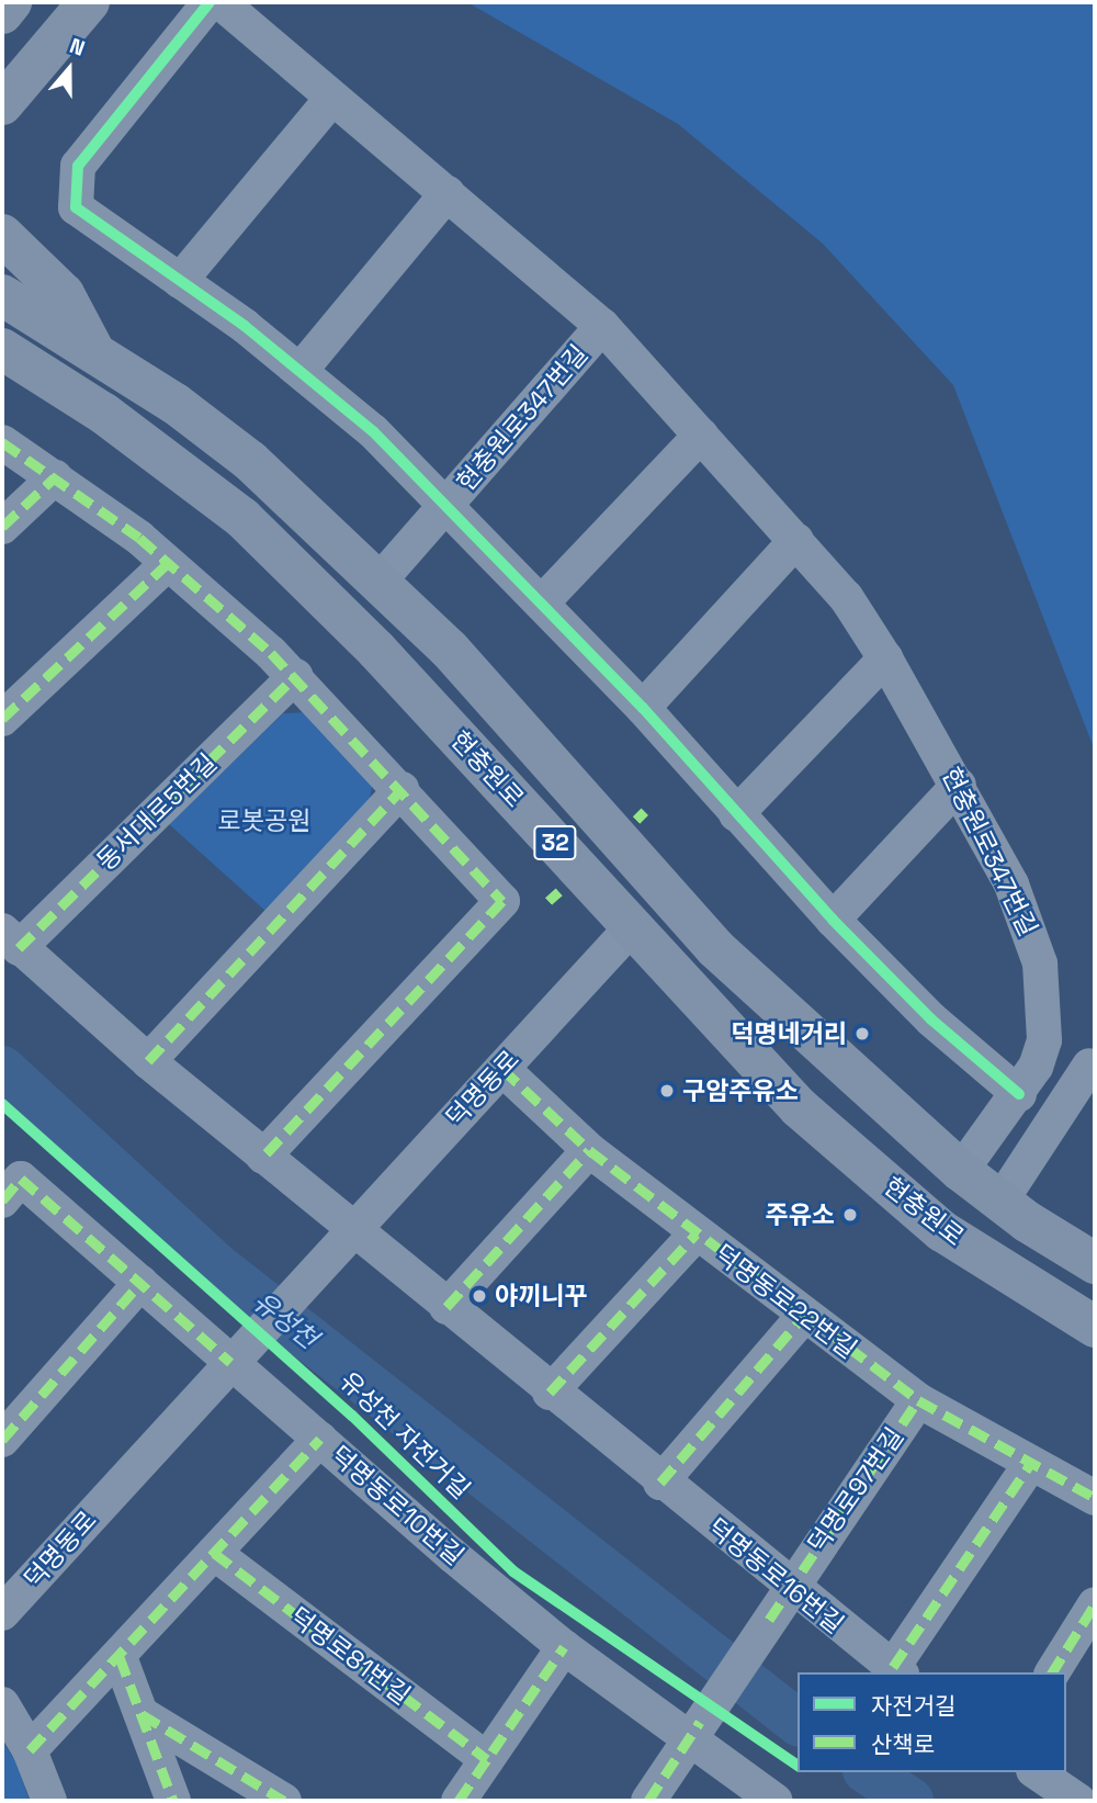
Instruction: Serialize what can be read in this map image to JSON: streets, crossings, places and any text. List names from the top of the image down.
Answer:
{
  "streets": {
    "main road": ["현충원로", "32"],
    "street": [
      "현충원로347번길",
      "동서대로5번길",
      "덕명동로",
      "덕명동로22번길",
      "덕명로97번길",
      "덕명동로10번길",
      "덕명동로16번길",
      "덕명로81번길"
    ],
    "cycle path": ["유성천 자전거길"]
  },
  "crossings": [
    ["현충원로347번길", "현충원로"],
    ["현충원로", "덕명동로"],
    ["동서대로5번길", "덕명동로"],
    ["동서대로5번길", "덕명동로16번길"],
    ["덕명동로", "덕명동로22번길"],
    ["덕명동로", "덕명동로10번길"],
    ["덕명동로", "덕명동로16번길"],
    ["덕명동로22번길", "덕명로97번길"],
    ["덕명동로22번길", "덕명동로16번길"],
    ["덕명로97번길", "덕명동로10번길"],
    ["덕명로97번길", "덕명동로16번길"]
  ],
  "water": ["유성천"],
  "parks": ["로봇공원"],
  "places": [
    "덕명네거리",
    "구암주유소",
    "주유소",
    "야끼니꾸"
  ],
  "legend": ["자전거길", "산책로"],
  "north": "top"
}
